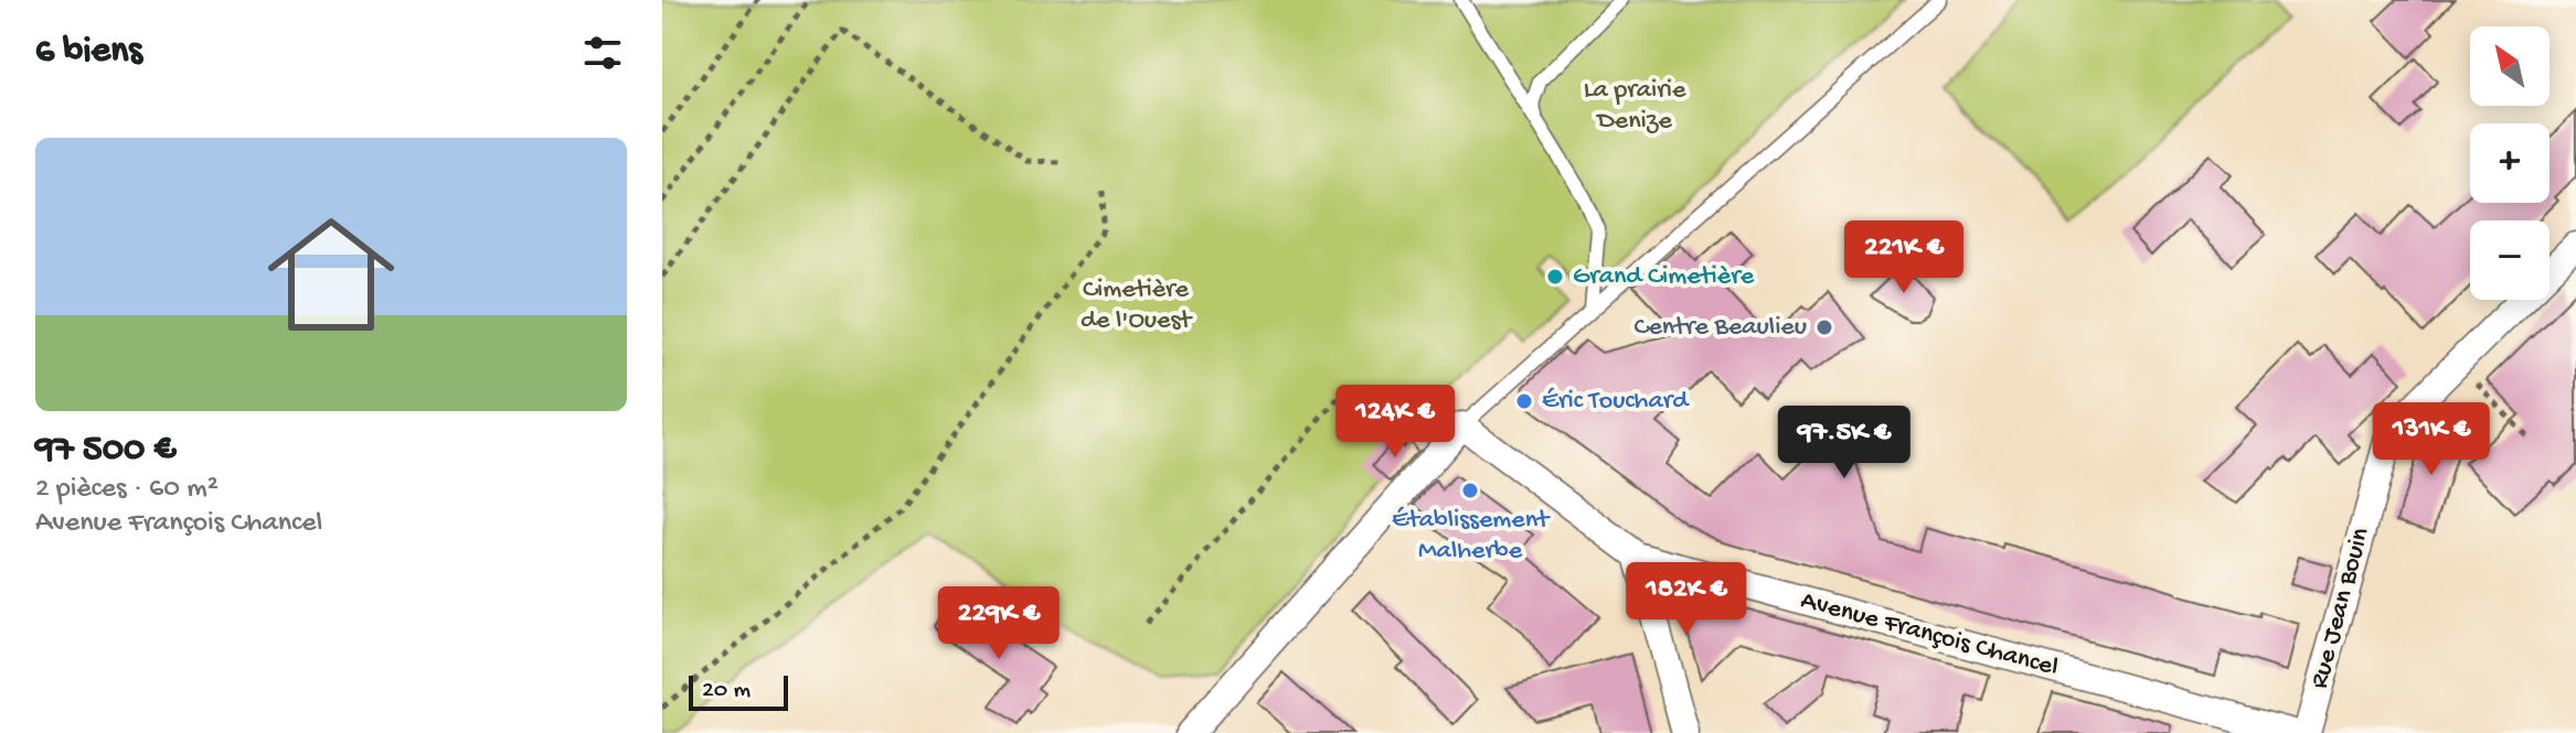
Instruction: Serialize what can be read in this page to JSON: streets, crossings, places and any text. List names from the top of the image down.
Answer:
{
  "streets": {
    "street": ["Rue Jean Bouin", "Avenue François Chancel"]
  },
  "parks": ["La prairie Denize", "Cimetière de l'Ouest"],
  "places": [
    "Grand Cimetière",
    "Centre Beaulieu",
    "Éric Touchard",
    "Établissement Malherbe"
  ],
  "scale_bar": "20 m",
  "north": "top left",
  "page": {
    "heading": "6 biens",
    "map_buttons": ["+", "−"],
    "list": [
      {
        "name": "97 500 €",
        "note": "2 pièces · 60 m² · Avenue François Chancel"
      }
    ],
    "price": [
      "221K €",
      "124K €",
      "131K €",
      "97.5K €",
      "182K €",
      "229K €"
    ],
    "scale": "20 m"
  }
}
